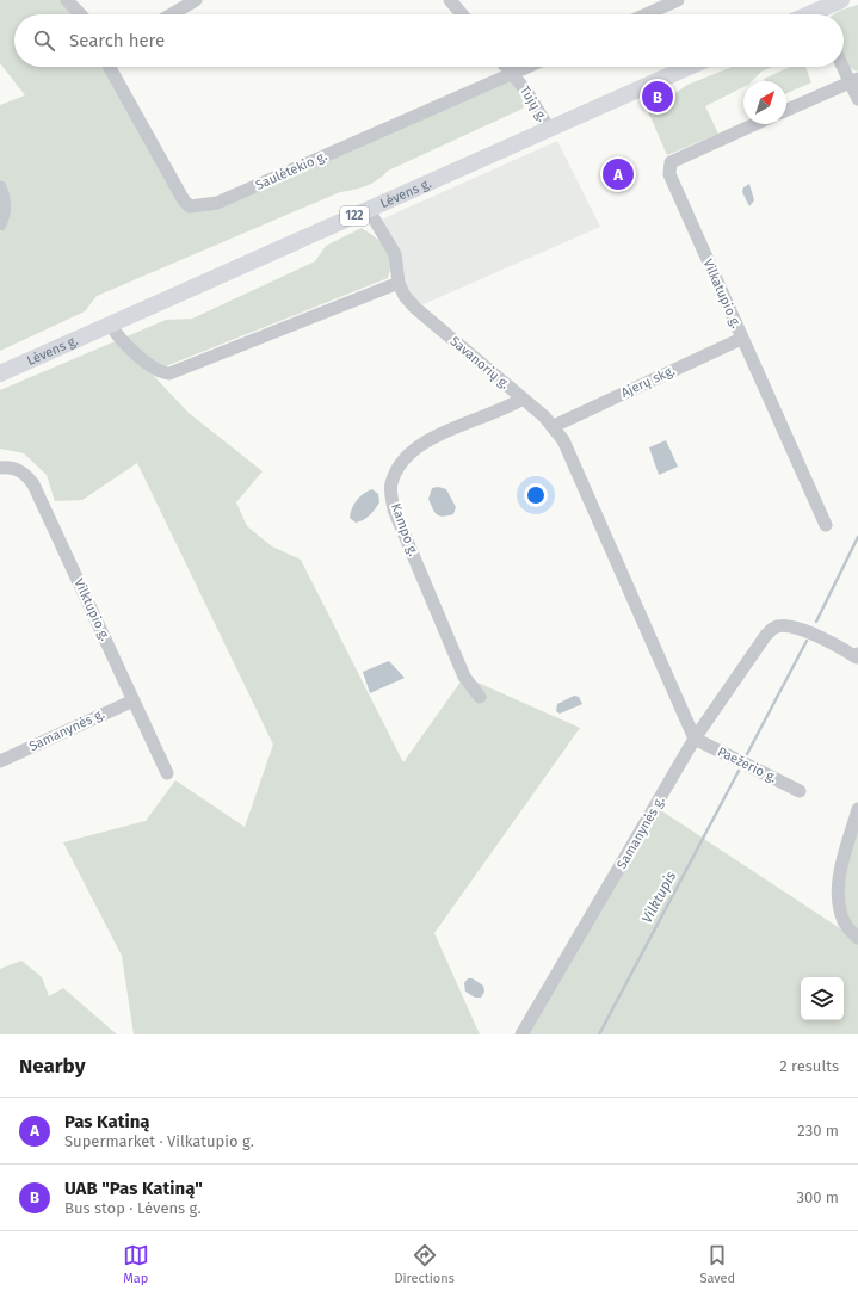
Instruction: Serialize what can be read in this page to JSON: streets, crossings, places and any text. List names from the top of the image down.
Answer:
{
  "streets": {
    "main road": ["Lėvens g.", "122"],
    "street": [
      "Tujų g.",
      "Saulėtekio g.",
      "Vilkatupio g.",
      "Savanorių g.",
      "Ajerų skg.",
      "Kampo g.",
      "Vilktupio g.",
      "Samanynės g.",
      "Paežerio g."
    ]
  },
  "crossings": [
    ["Tujų g.", "Saulėtekio g."],
    ["Tujų g.", "Lėvens g."],
    ["Vilkatupio g.", "Ajerų skg."],
    ["Savanorių g.", "Ajerų skg."],
    ["Savanorių g.", "Kampo g."],
    ["Savanorių g.", "Samanynės g."],
    ["Savanorių g.", "Paežerio g."],
    ["Vilktupio g.", "Samanynės g."],
    ["Samanynės g.", "Paežerio g."]
  ],
  "water": ["Vilktupis"],
  "north": "top right",
  "page": {
    "search": "Search here",
    "pins": ["B", "A"],
    "heading": ["Nearby", "2 results"],
    "list": [
      {
        "mark": "A",
        "name": "Pas Katiną",
        "note": "Supermarket · Vilkatupio g.",
        "value": "230 m"
      },
      {
        "mark": "B",
        "name": "UAB \"Pas Katiną\"",
        "note": "Bus stop · Lėvens g.",
        "value": "300 m"
      }
    ],
    "nav": ["Map", "Directions", "Saved"]
  }
}
